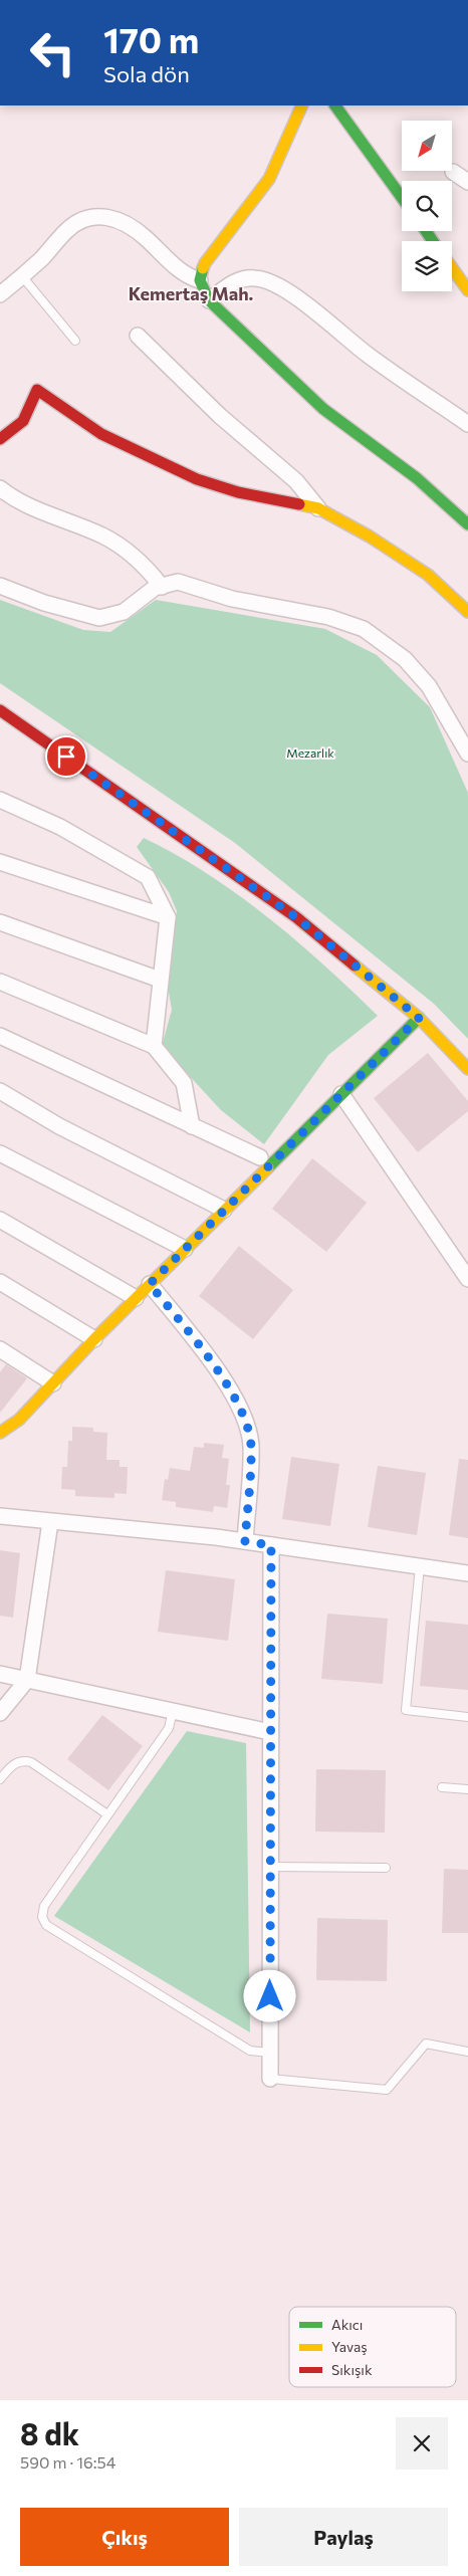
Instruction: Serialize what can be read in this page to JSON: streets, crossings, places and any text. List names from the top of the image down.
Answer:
{
  "districts": ["Kemertaş Mah."],
  "parks": ["Mezarlık"],
  "legend": ["Akıcı", "Yavaş", "Sıkışık"],
  "north": "bottom left",
  "page": {
    "turn": ["170 m", "Sola dön"],
    "heading": ["8 dk", "590 m · 16:54"],
    "buttons": ["Çıkış", "Paylaş"]
  }
}
